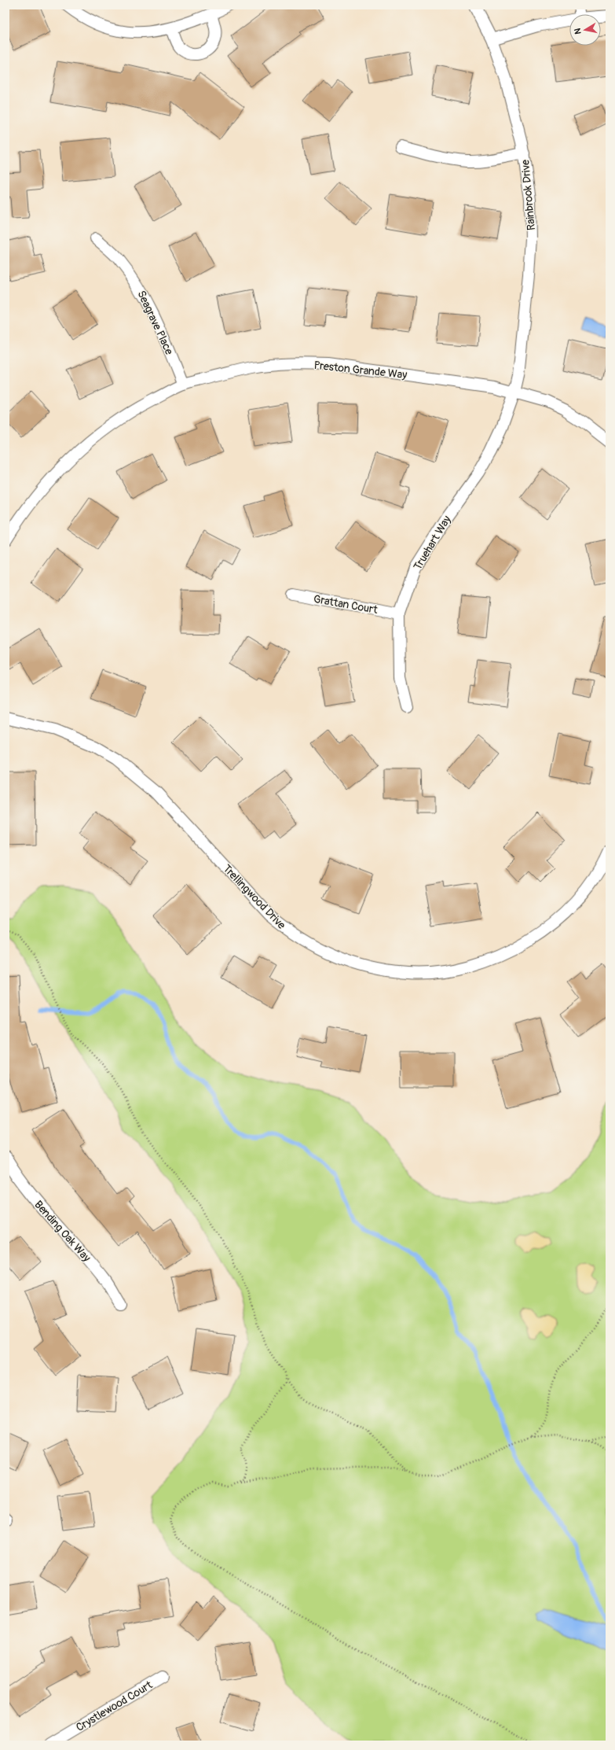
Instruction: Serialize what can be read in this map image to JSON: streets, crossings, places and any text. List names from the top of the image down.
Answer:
{
  "streets": {
    "street": [
      "Rainbrook Drive",
      "Seagrave Place",
      "Preston Grande Way",
      "Truehart Way",
      "Grattan Court",
      "Trellingwood Drive",
      "Bending Oak Way",
      "Crystlewood Court"
    ]
  },
  "crossings": [
    ["Rainbrook Drive", "Preston Grande Way"],
    ["Rainbrook Drive", "Truehart Way"],
    ["Seagrave Place", "Preston Grande Way"],
    ["Preston Grande Way", "Truehart Way"],
    ["Truehart Way", "Grattan Court"]
  ],
  "north": "left"
}
